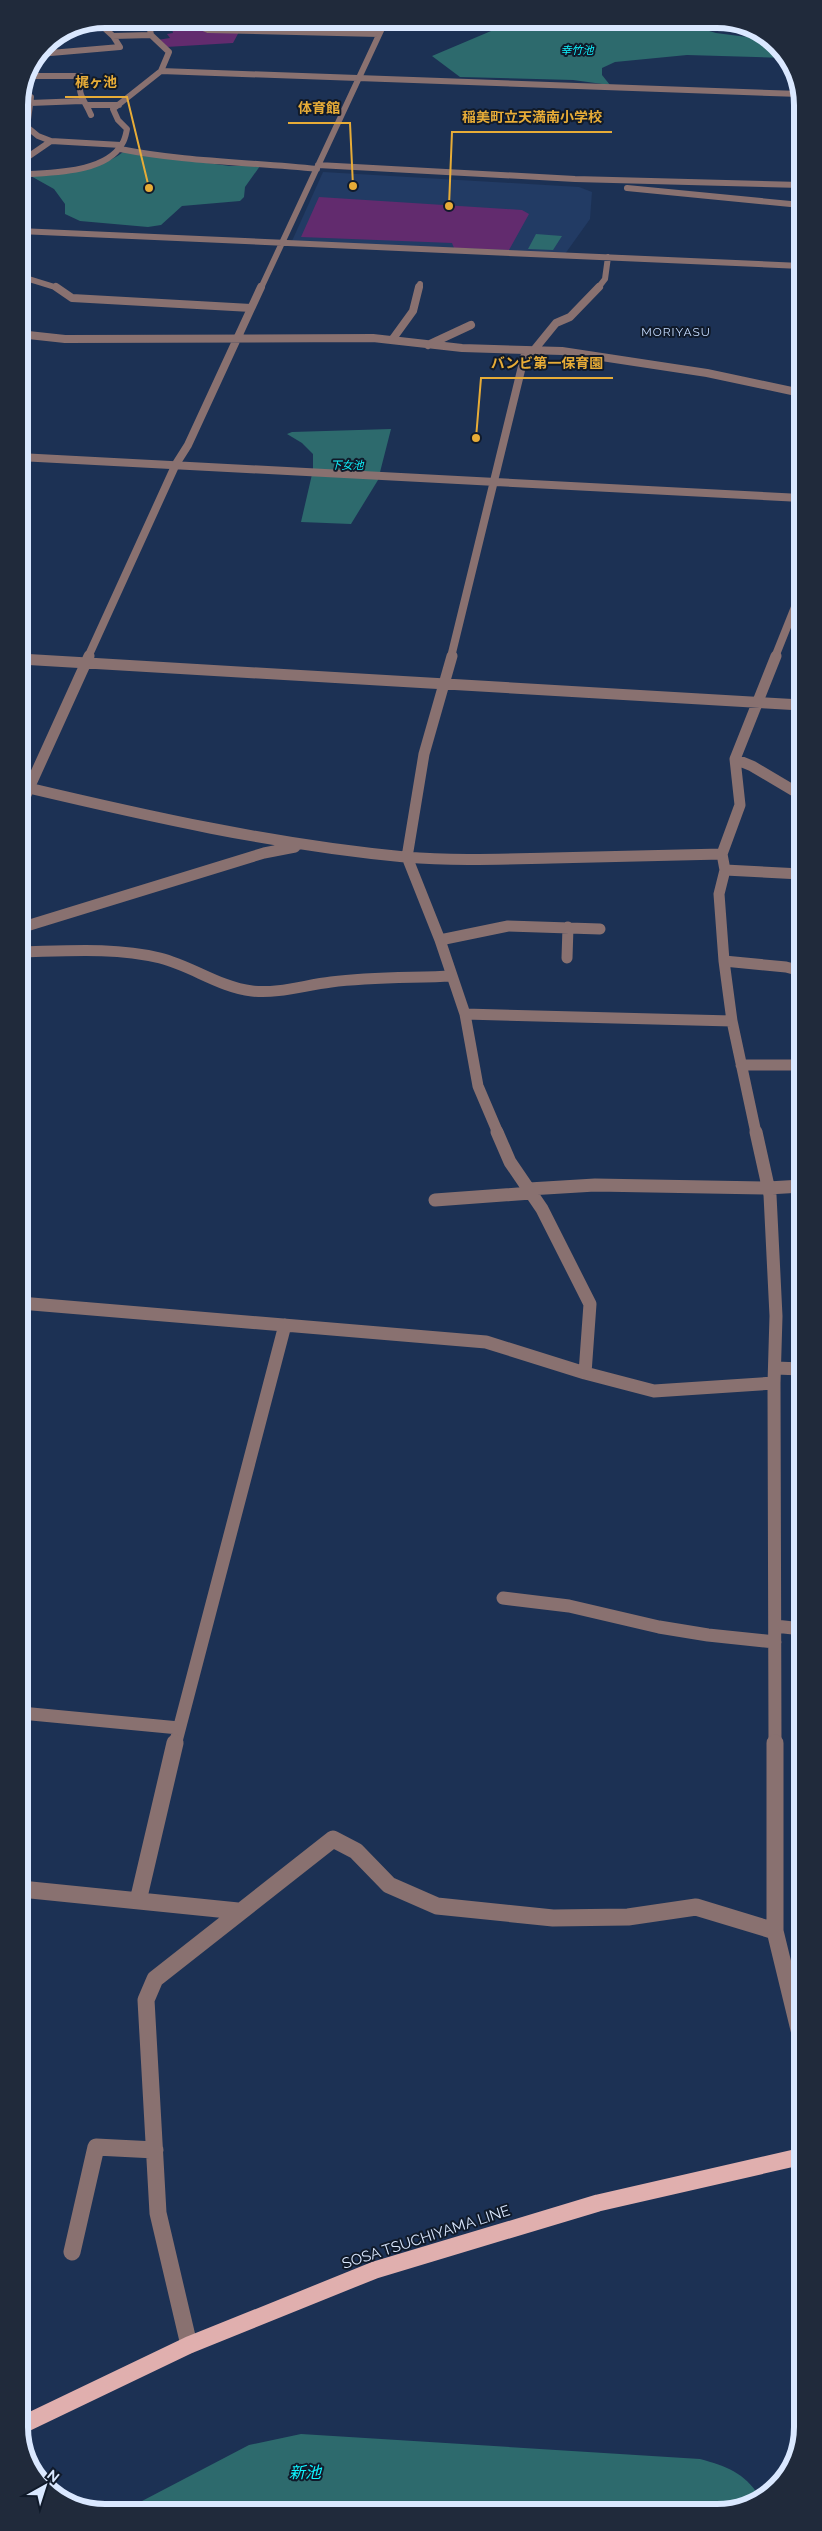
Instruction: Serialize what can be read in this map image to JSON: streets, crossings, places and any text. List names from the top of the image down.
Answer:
{
  "streets": {
    "main road": ["SOSA TSUCHIYAMA LINE"]
  },
  "districts": ["MORIYASU"],
  "water": ["幸竹池", "下女池", "新池"],
  "places": [
    "体育館",
    "梶ヶ池",
    "稲美町立天満南小学校",
    "バンビ第一保育園"
  ],
  "north": "top right"
}
